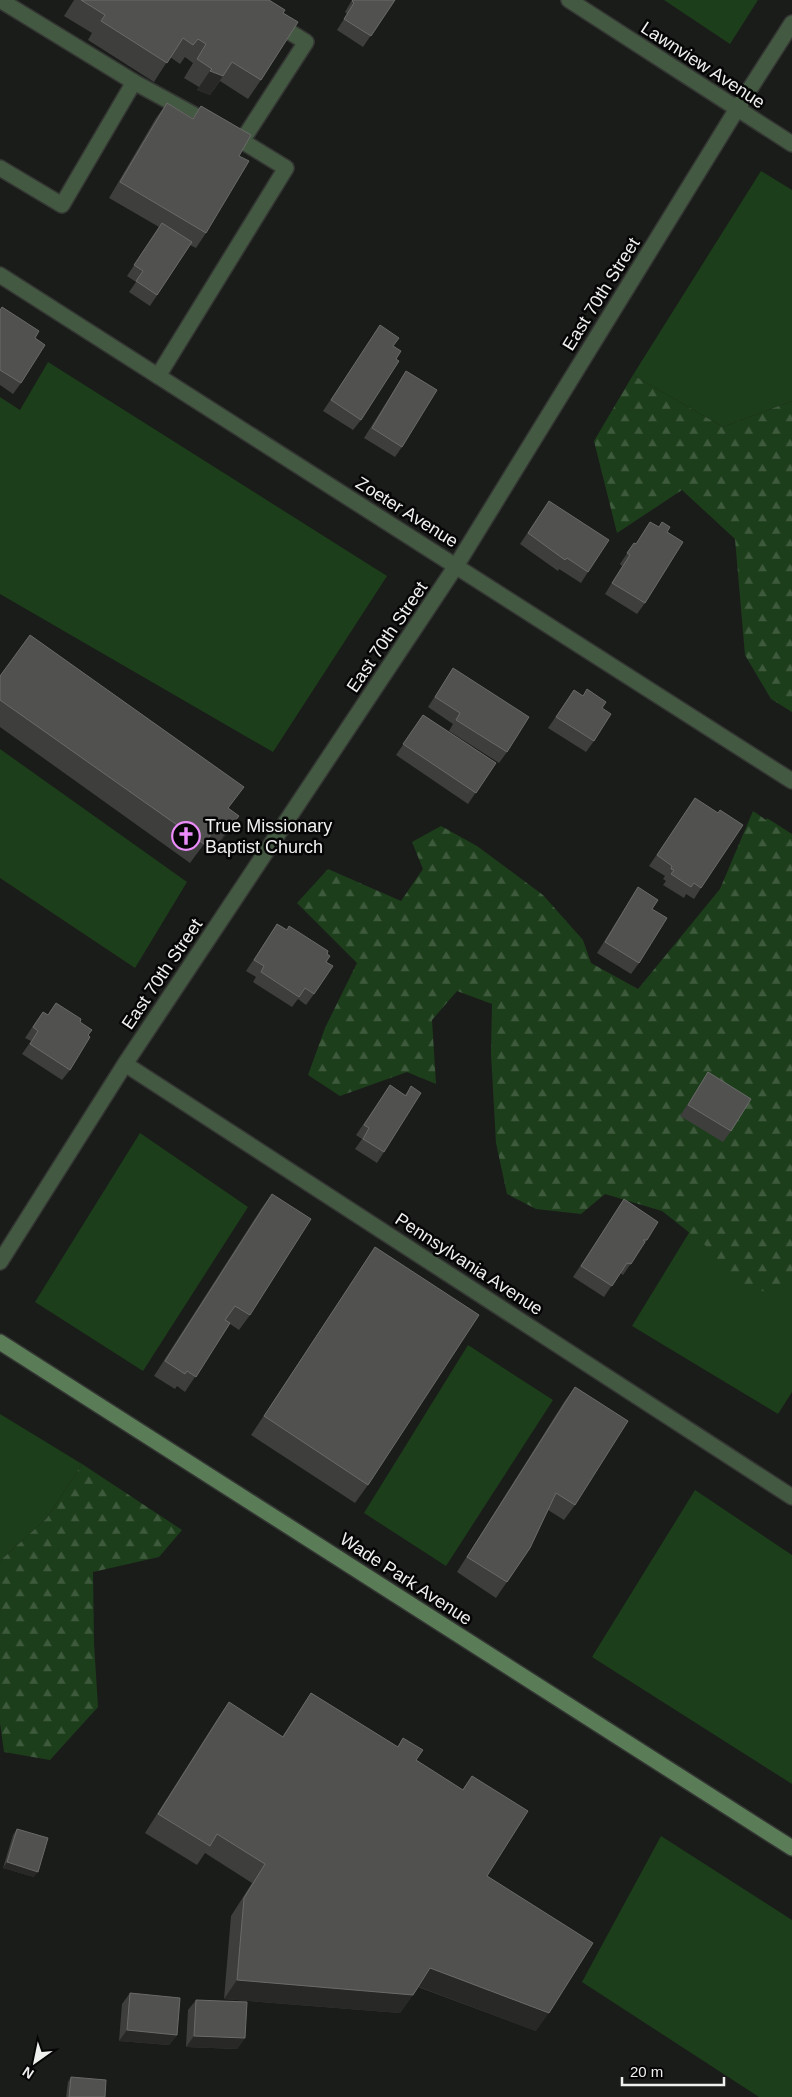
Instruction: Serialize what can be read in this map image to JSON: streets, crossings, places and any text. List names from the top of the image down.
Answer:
{
  "streets": {
    "street": [
      "Lawnview Avenue",
      "East 70th Street",
      "Zoeter Avenue",
      "Pennsylvania Avenue",
      "Wade Park Avenue"
    ]
  },
  "crossings": [
    ["Lawnview Avenue", "East 70th Street"],
    ["East 70th Street", "Zoeter Avenue"],
    ["East 70th Street", "Pennsylvania Avenue"]
  ],
  "places": {
    "church": ["True Missionary Baptist Church"]
  },
  "scale_bar": "20 m",
  "north": "bottom left"
}
